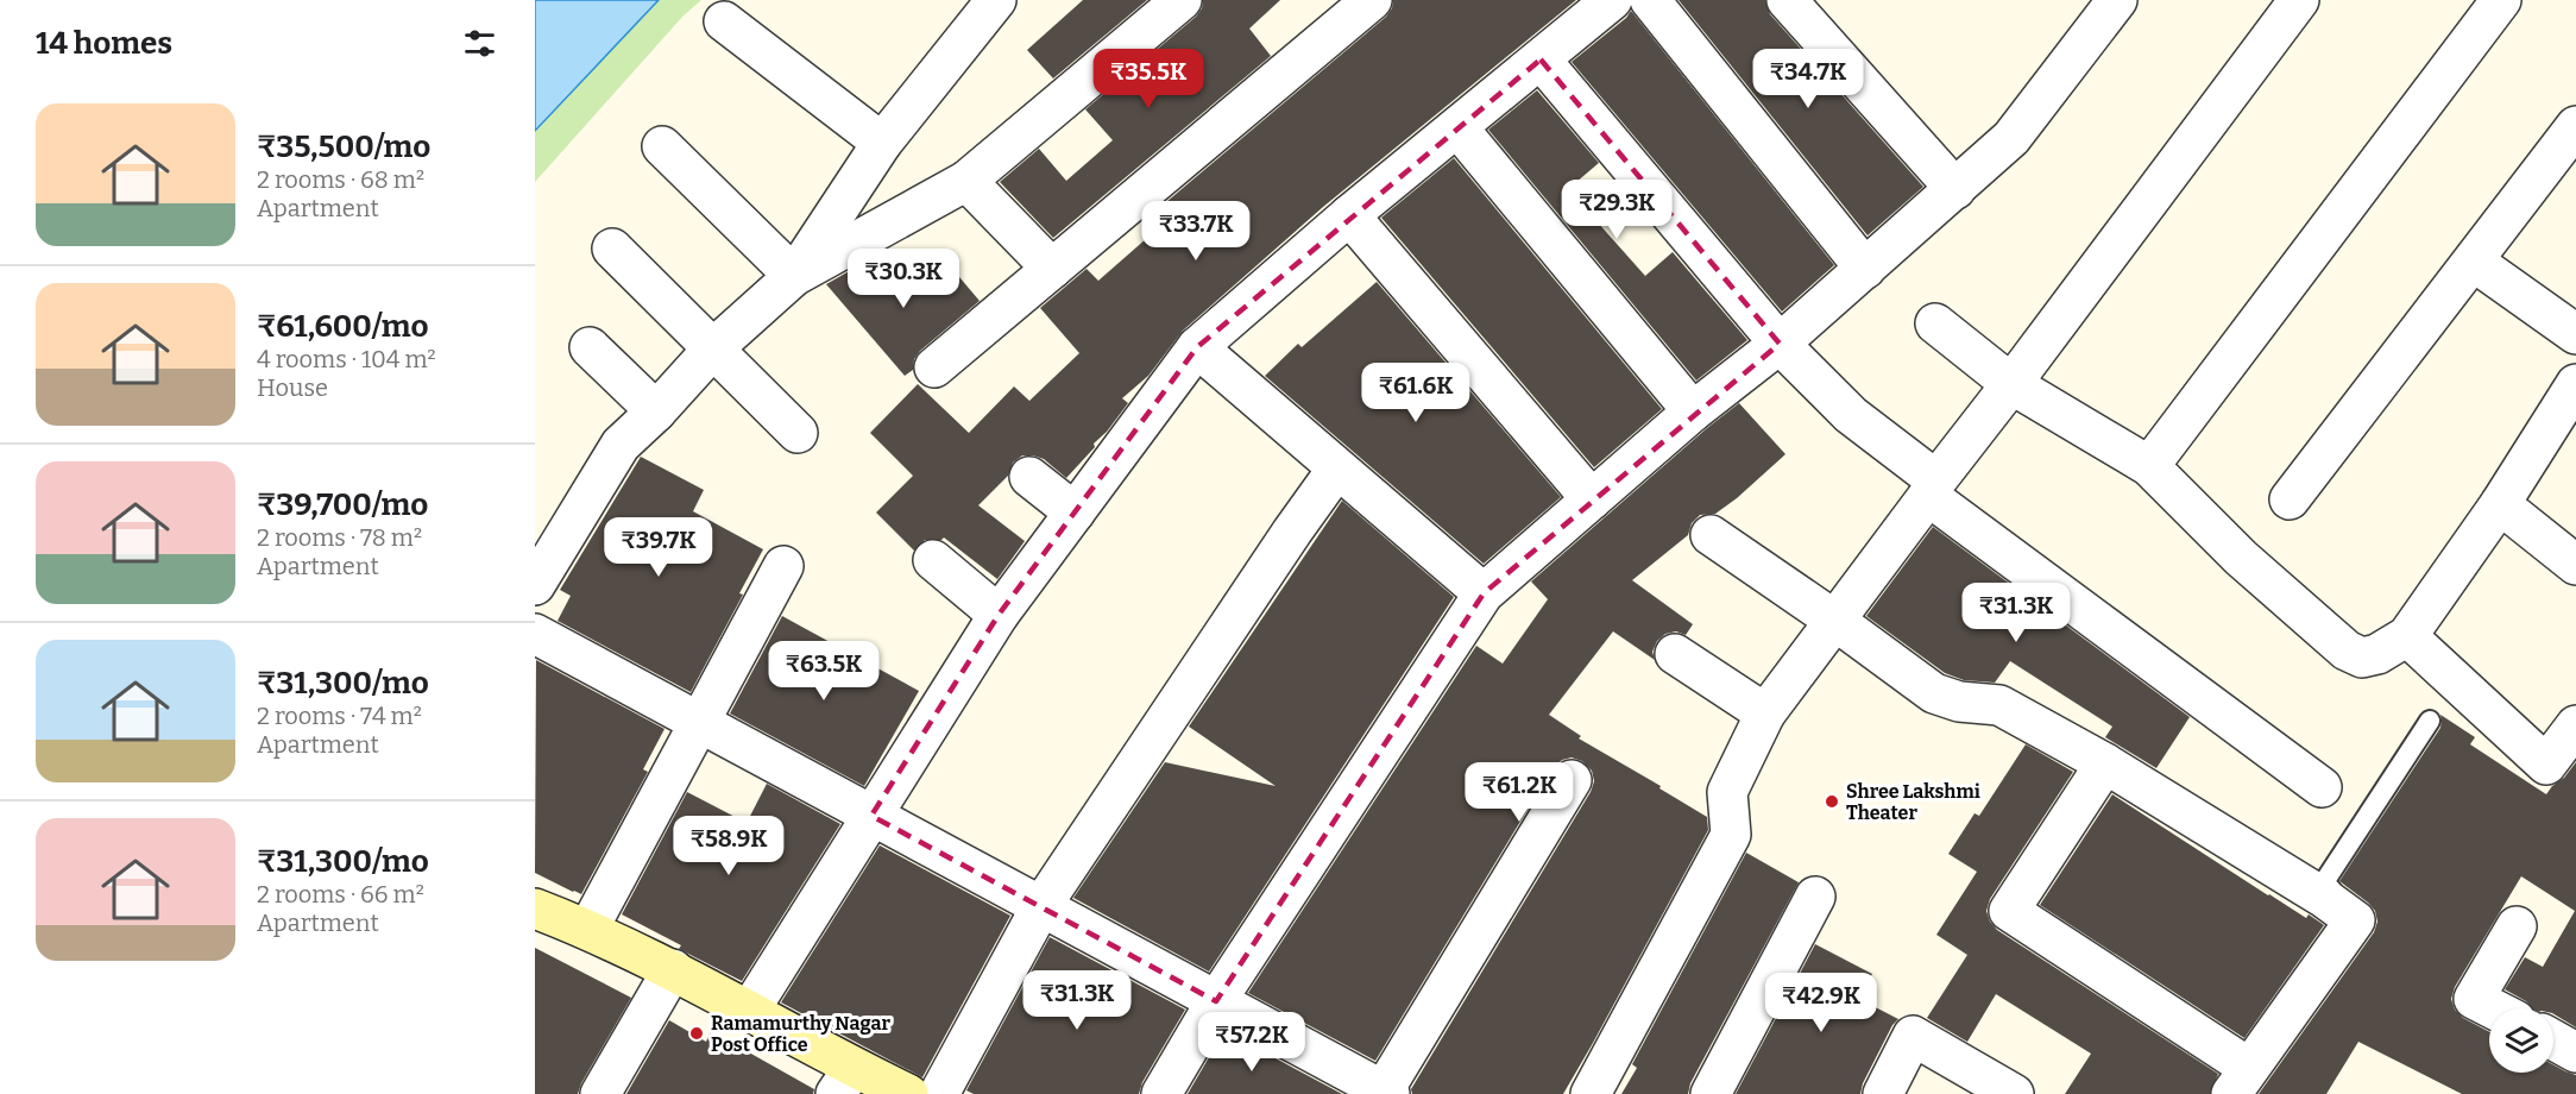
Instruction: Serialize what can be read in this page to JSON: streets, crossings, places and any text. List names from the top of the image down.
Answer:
{
  "places": ["Shree Lakshmi Theater", "Ramamurthy Nagar Post Office"],
  "page": {
    "heading": "14 homes",
    "price": [
      "₹35.5K",
      "₹34.7K",
      "₹29.3K",
      "₹33.7K",
      "₹30.3K",
      "₹61.6K",
      "₹39.7K",
      "₹31.3K",
      "₹63.5K",
      "₹61.2K",
      "₹58.9K",
      "₹31.3K",
      "₹42.9K",
      "₹57.2K"
    ],
    "list": [
      {
        "name": "₹35,500/mo",
        "note": "2 rooms · 68 m² · Apartment"
      },
      {
        "name": "₹61,600/mo",
        "note": "4 rooms · 104 m² · House"
      },
      {
        "name": "₹39,700/mo",
        "note": "2 rooms · 78 m² · Apartment"
      },
      {
        "name": "₹31,300/mo",
        "note": "2 rooms · 74 m² · Apartment"
      },
      {
        "name": "₹31,300/mo",
        "note": "2 rooms · 66 m² · Apartment"
      }
    ]
  }
}
